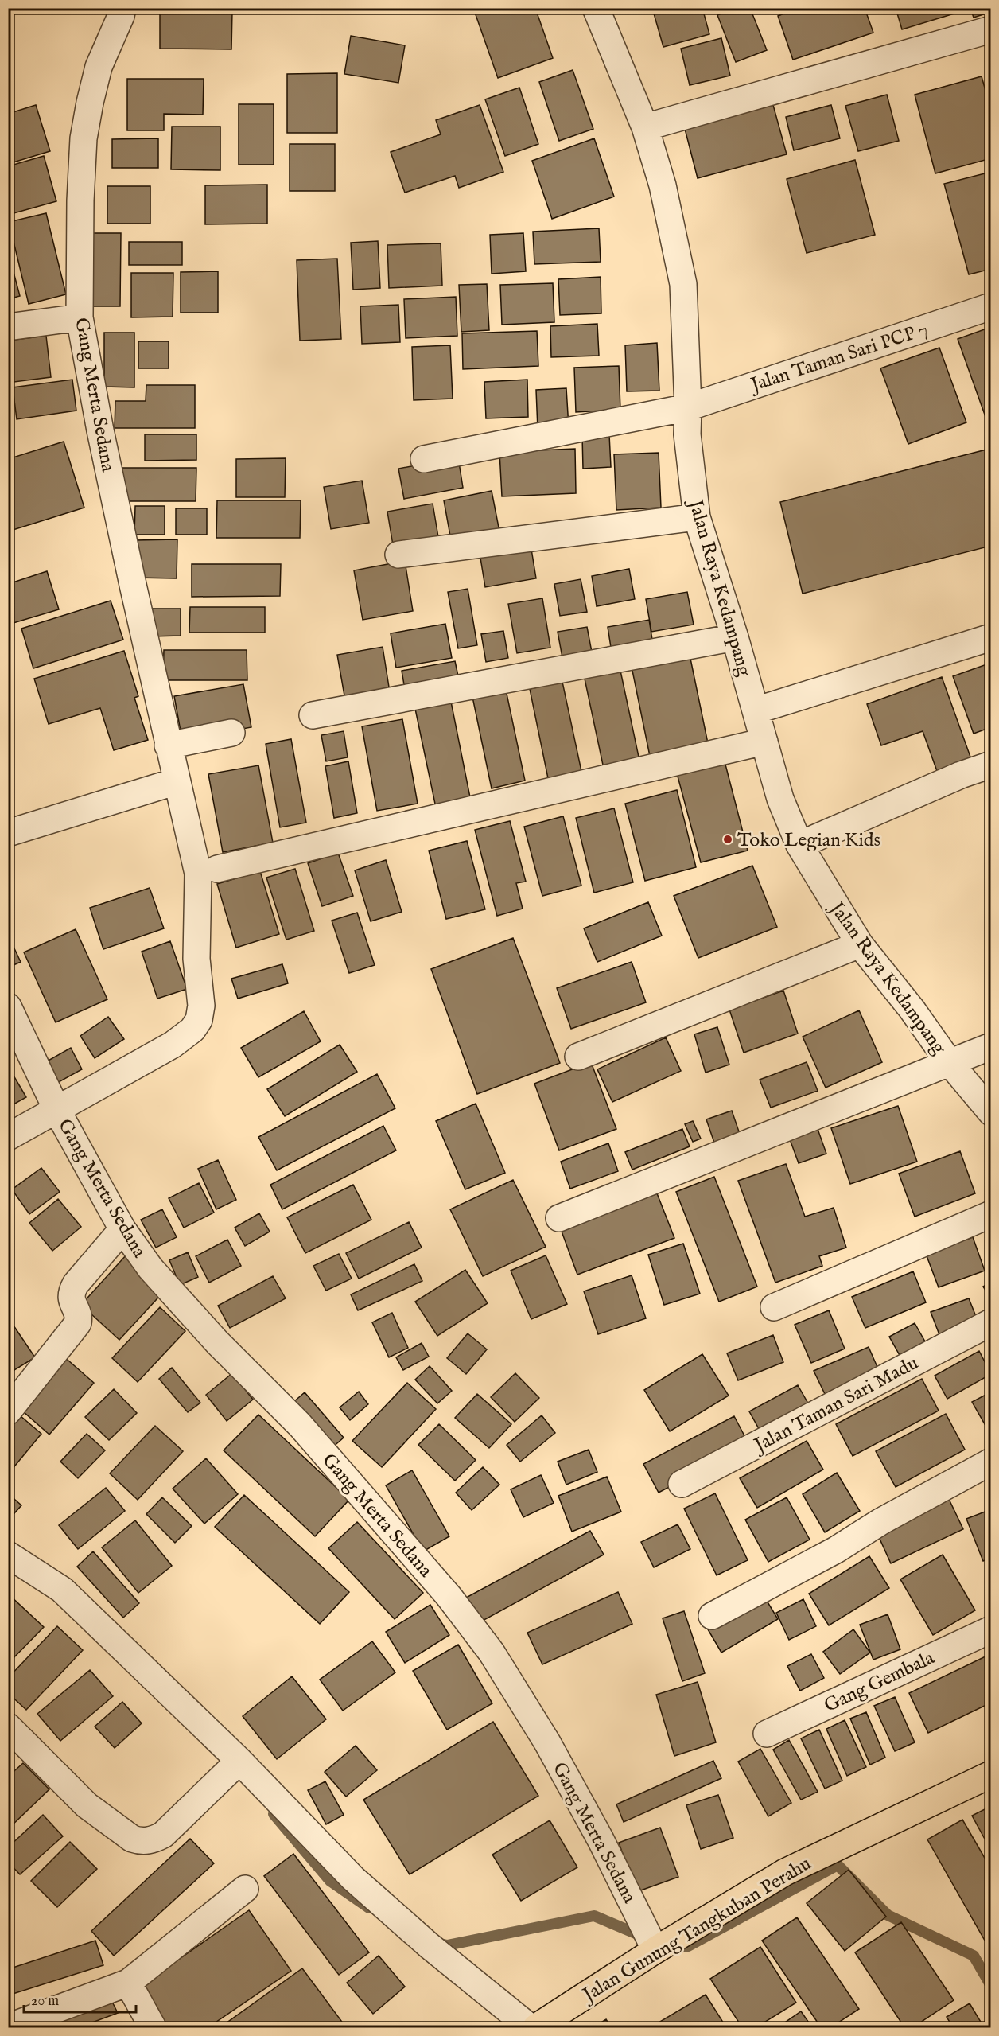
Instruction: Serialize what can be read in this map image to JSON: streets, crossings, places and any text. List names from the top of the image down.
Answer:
{
  "streets": {
    "main road": ["Jalan Gunung Tangkuban Perahu"],
    "street": [
      "Jalan Taman Sari PCP 7",
      "Gang Merta Sedana",
      "Jalan Raya Kedampang",
      "Jalan Taman Sari Madu",
      "Gang Gembala"
    ]
  },
  "crossings": [
    ["Jalan Taman Sari PCP 7", "Jalan Raya Kedampang"],
    ["Gang Merta Sedana", "Jalan Gunung Tangkuban Perahu"]
  ],
  "places": ["Toko Legian Kids"],
  "scale_bar": "20 m"
}
